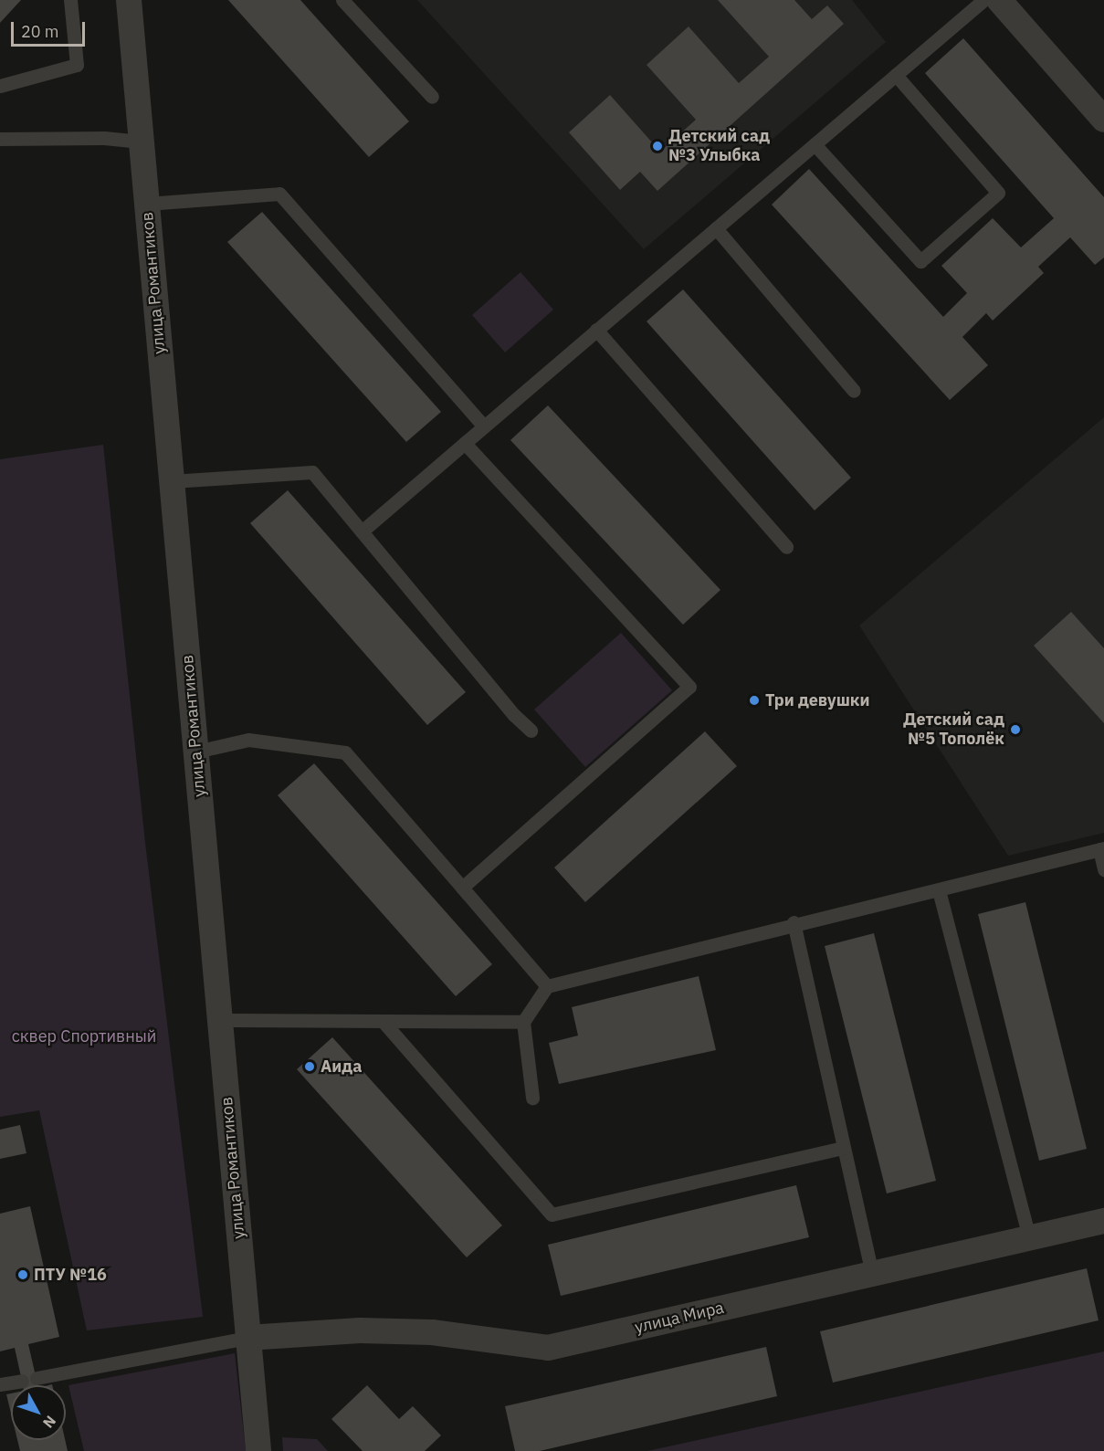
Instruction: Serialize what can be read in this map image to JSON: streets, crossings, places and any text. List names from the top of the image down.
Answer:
{
  "streets": {
    "street": ["улица Романтиков", "улица Мира"]
  },
  "crossings": [
    ["улица Романтиков", "улица Мира"]
  ],
  "parks": ["сквер Спортивный"],
  "places": [
    "Детский сад №3 Улыбка",
    "Три девушки",
    "Детский сад №5 Тополёк",
    "Аида",
    "ПТУ №16"
  ],
  "scale_bar": "20 m",
  "north": "bottom right"
}
